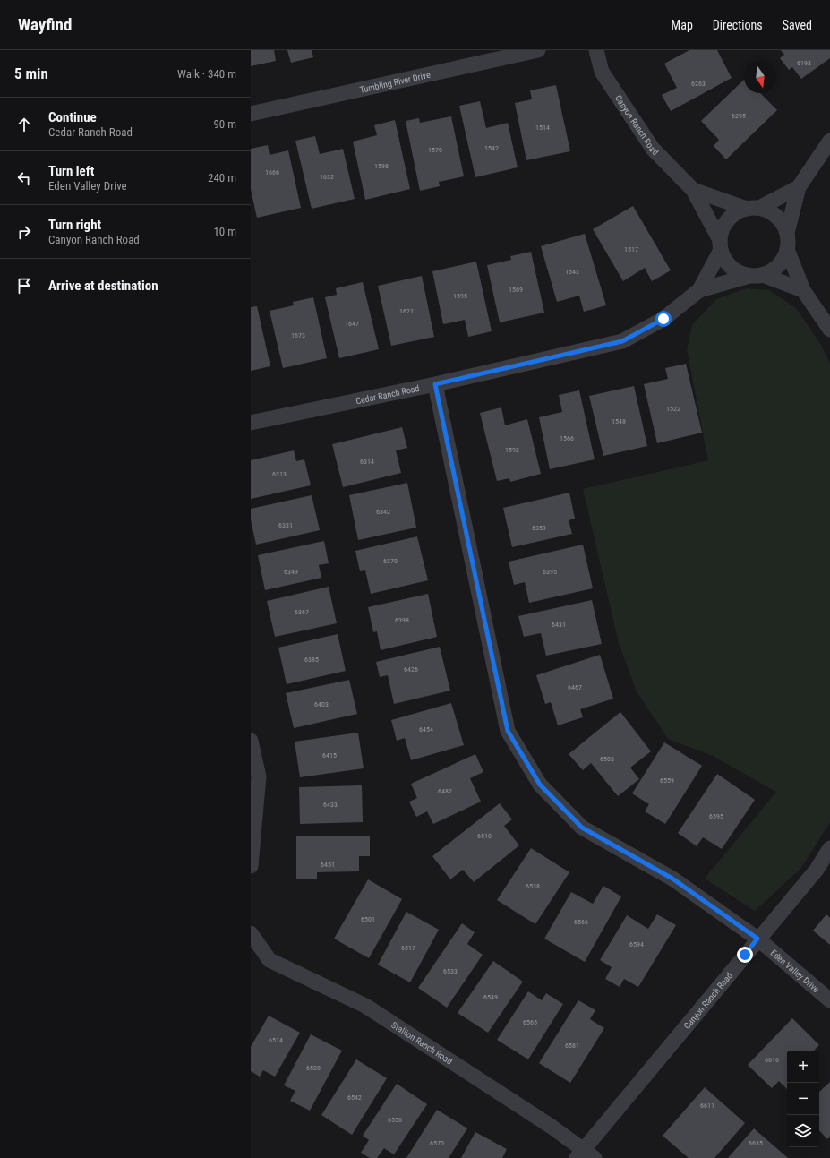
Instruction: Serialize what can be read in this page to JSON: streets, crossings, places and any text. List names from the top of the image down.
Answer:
{
  "streets": {
    "street": [
      "Tumbling River Drive",
      "Canyon Ranch Road",
      "Cedar Ranch Road",
      "Eden Valley Drive",
      "Stallion Ranch Road"
    ]
  },
  "crossings": [
    ["Canyon Ranch Road", "Cedar Ranch Road"],
    ["Canyon Ranch Road", "Eden Valley Drive"],
    ["Canyon Ranch Road", "Stallion Ranch Road"],
    ["Cedar Ranch Road", "Eden Valley Drive"]
  ],
  "house_numbers": [
    "6193",
    "6263",
    "6295",
    "1514",
    "1542",
    "1570",
    "1598",
    "1666",
    "1632",
    "1517",
    "1543",
    "1569",
    "1595",
    "1621",
    "1647",
    "1673",
    "1522",
    "1548",
    "1566",
    "1592",
    "6314",
    "6313",
    "6342",
    "6331",
    "6359",
    "6370",
    "6349",
    "6395",
    "6367",
    "6398",
    "6431",
    "6385",
    "6426",
    "6467",
    "6403",
    "6454",
    "6415",
    "6503",
    "6559",
    "6482",
    "6433",
    "6595",
    "6510",
    "6451",
    "6538",
    "6501",
    "6566",
    "6594",
    "6517",
    "6533",
    "6549",
    "6565",
    "6514",
    "6581",
    "6616",
    "6528",
    "6542",
    "6611",
    "6556",
    "6570",
    "6635"
  ],
  "north": "bottom",
  "page": {
    "header": "Wayfind",
    "nav": ["Map", "Directions", "Saved"],
    "heading": ["5 min", "Walk · 340 m"],
    "list": [
      ["Continue", "Cedar Ranch Road", "90 m"],
      ["Turn left", "Eden Valley Drive", "240 m"],
      ["Turn right", "Canyon Ranch Road", "10 m"],
      "Arrive at destination"
    ],
    "map_buttons": ["+", "−"]
  }
}
